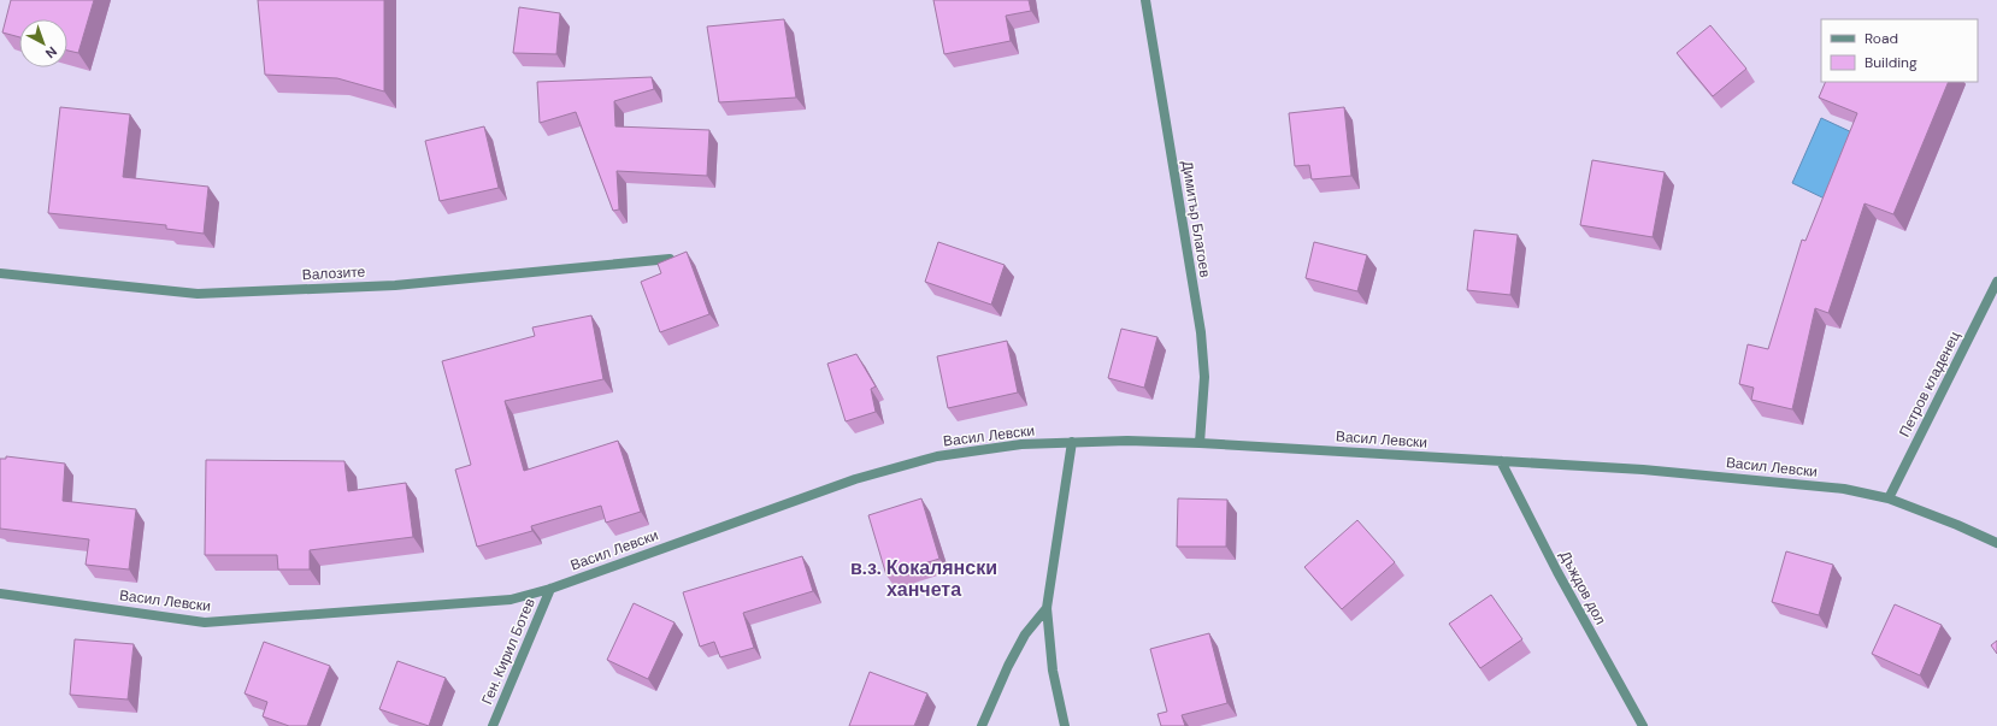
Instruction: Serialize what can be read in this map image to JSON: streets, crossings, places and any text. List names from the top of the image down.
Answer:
{
  "streets": {
    "street": [
      "Димитър Благоев",
      "Валозите",
      "Петров кладенец",
      "Васил Левски",
      "Дъждов дол",
      "Ген. Кирил Ботев"
    ]
  },
  "crossings": [
    ["Димитър Благоев", "Васил Левски"],
    ["Петров кладенец", "Васил Левски"],
    ["Васил Левски", "Дъждов дол"],
    ["Васил Левски", "Ген. Кирил Ботев"]
  ],
  "districts": ["в.з. Кокалянски ханчета"],
  "legend": ["Road", "Building"],
  "north": "bottom right"
}
